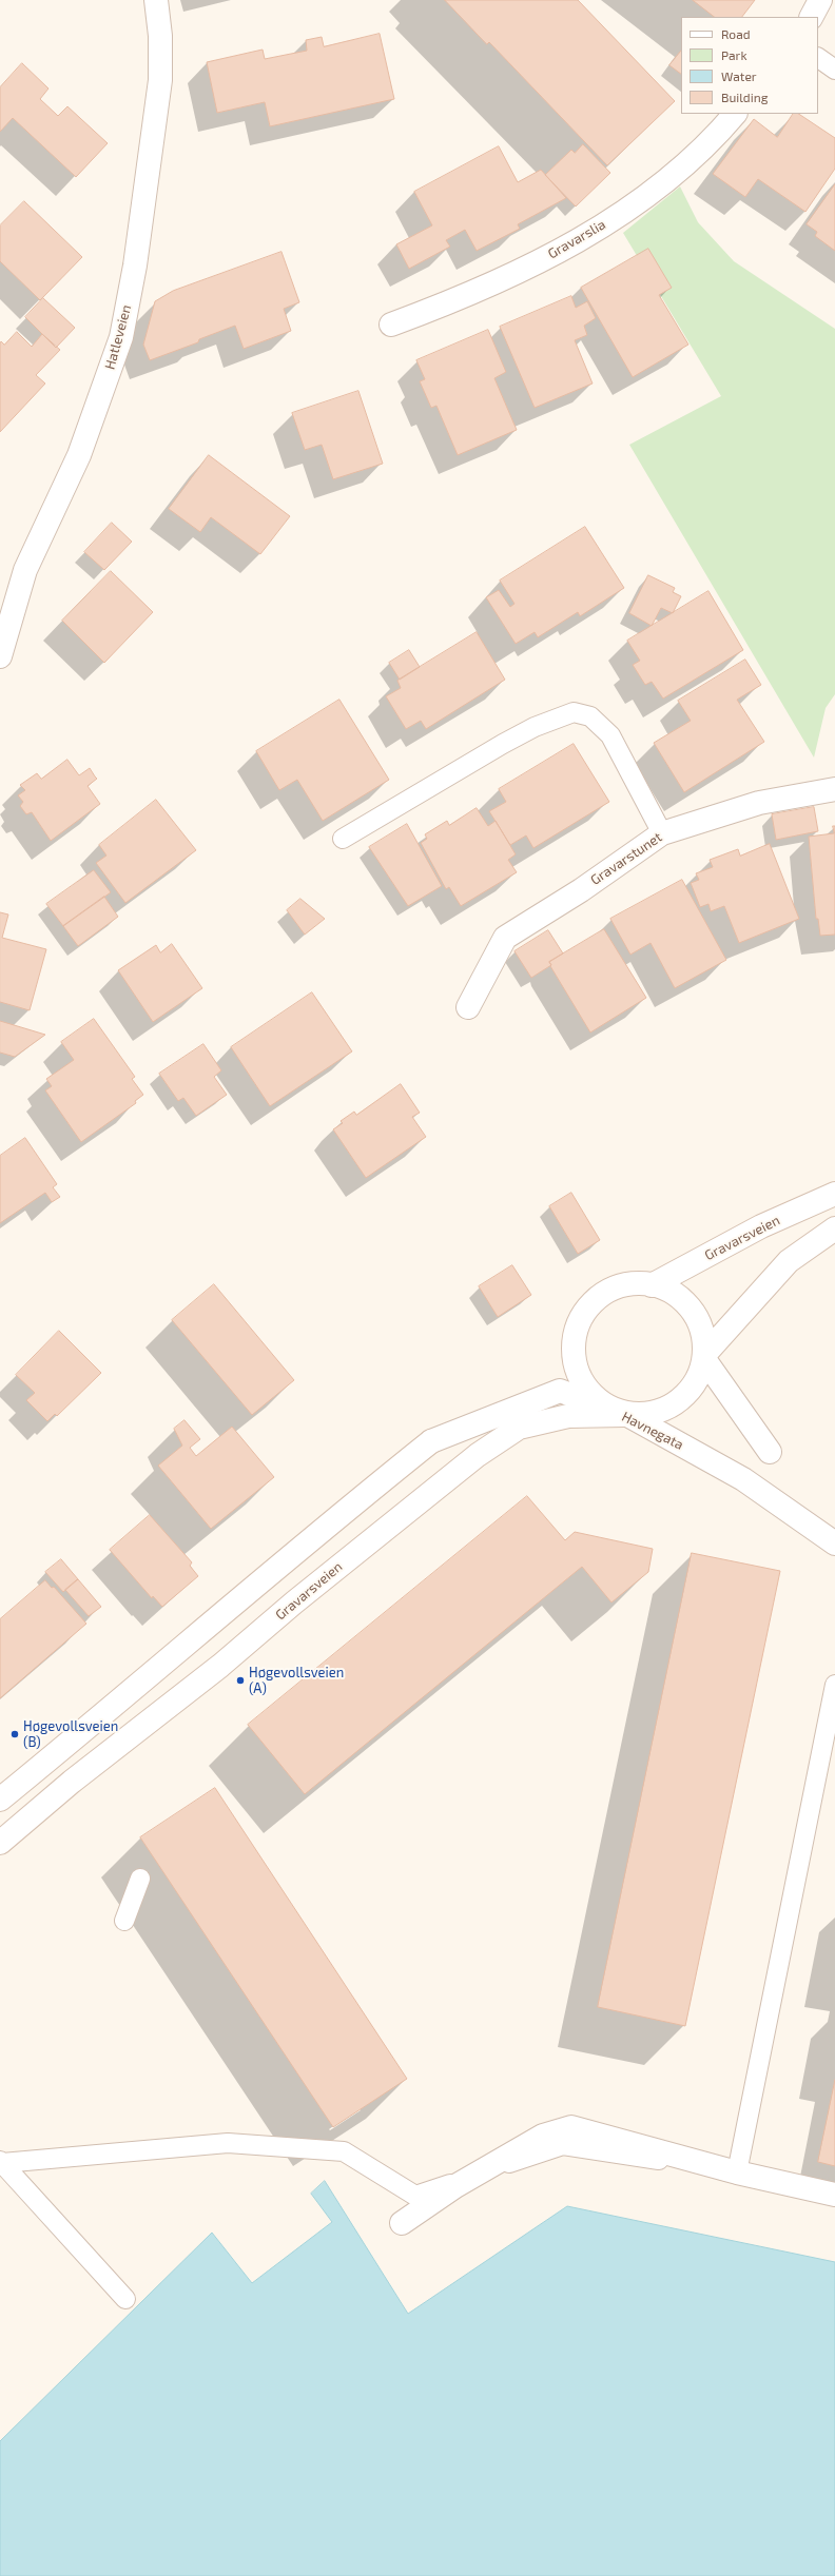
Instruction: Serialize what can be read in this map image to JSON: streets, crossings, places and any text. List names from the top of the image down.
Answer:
{
  "streets": {
    "street": [
      "Gravarslia",
      "Hatleveien",
      "Gravarstunet",
      "Gravarsveien",
      "Havnegata"
    ]
  },
  "crossings": [
    ["Gravarsveien", "Havnegata"]
  ],
  "places": ["Høgevollsveien (A)", "Høgevollsveien (B)"],
  "legend": [
    "Road",
    "Park",
    "Water",
    "Building"
  ]
}
